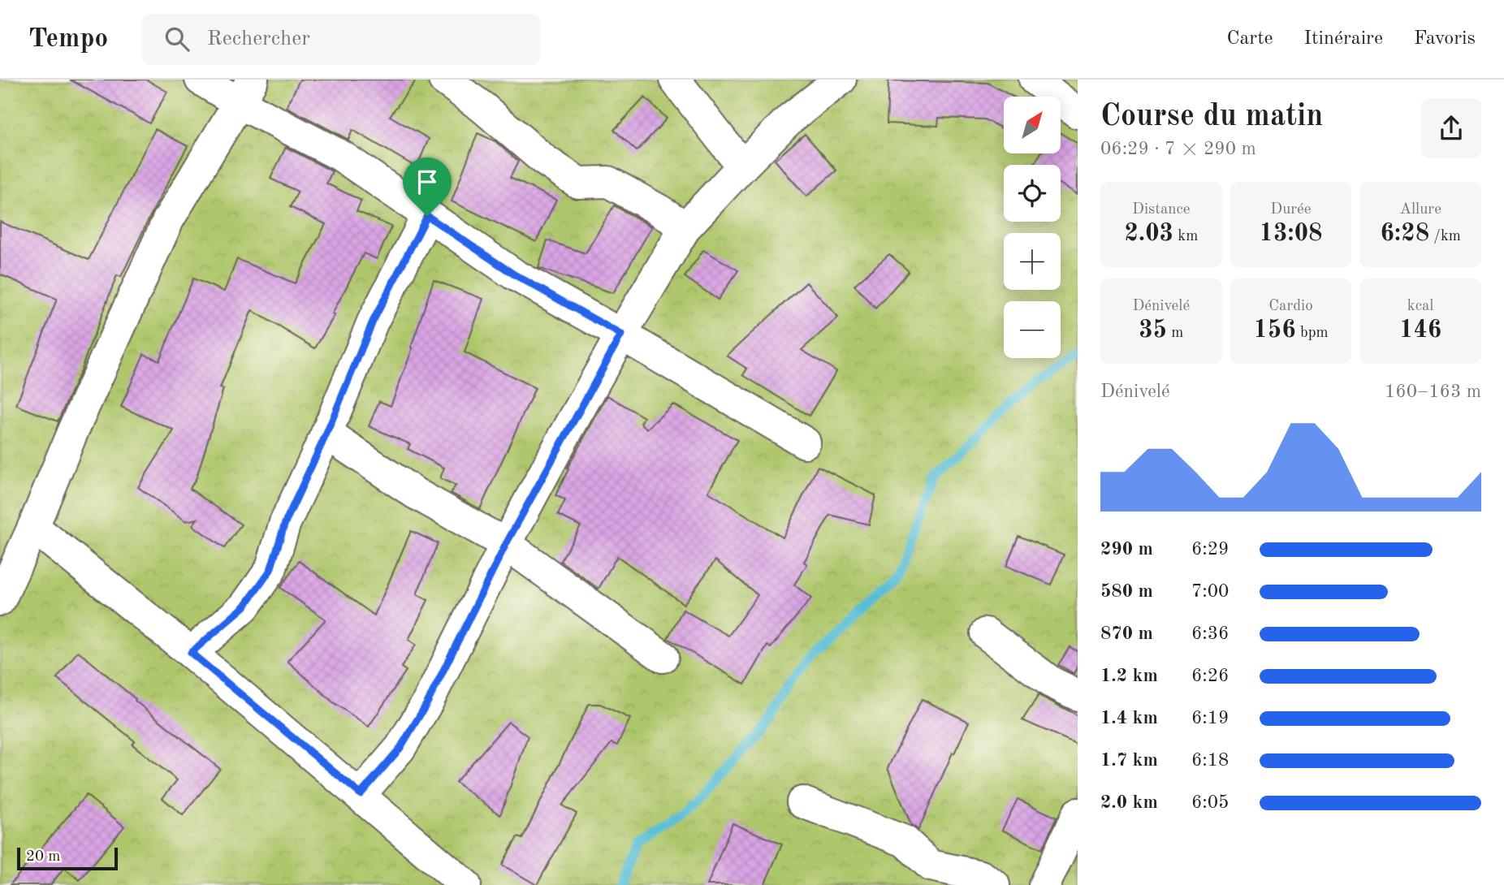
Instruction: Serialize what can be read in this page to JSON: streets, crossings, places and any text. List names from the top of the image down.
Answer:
{
  "scale_bar": "20 m",
  "north": "top right",
  "page": {
    "header": "Tempo",
    "search": "Rechercher",
    "nav": ["Carte", "Itinéraire", "Favoris"],
    "heading": ["Course du matin", "06:29 · 7 × 290 m"],
    "map_buttons": ["+", "−"],
    "stats": [
      ["Distance", "2.03 km"],
      ["Durée", "13:08"],
      ["Allure", "6:28 /km"],
      ["Dénivelé", "35 m"],
      ["Cardio", "156 bpm"],
      ["kcal", "146"]
    ],
    "chart": ["Dénivelé", "160–163 m"],
    "list": [
      {
        "name": "290 m",
        "note": "6:29"
      },
      {
        "name": "580 m",
        "note": "7:00"
      },
      {
        "name": "870 m",
        "note": "6:36"
      },
      {
        "name": "1.2 km",
        "note": "6:26"
      },
      {
        "name": "1.4 km",
        "note": "6:19"
      },
      {
        "name": "1.7 km",
        "note": "6:18"
      },
      {
        "name": "2.0 km",
        "note": "6:05"
      }
    ],
    "scale": "20 m"
  }
}
